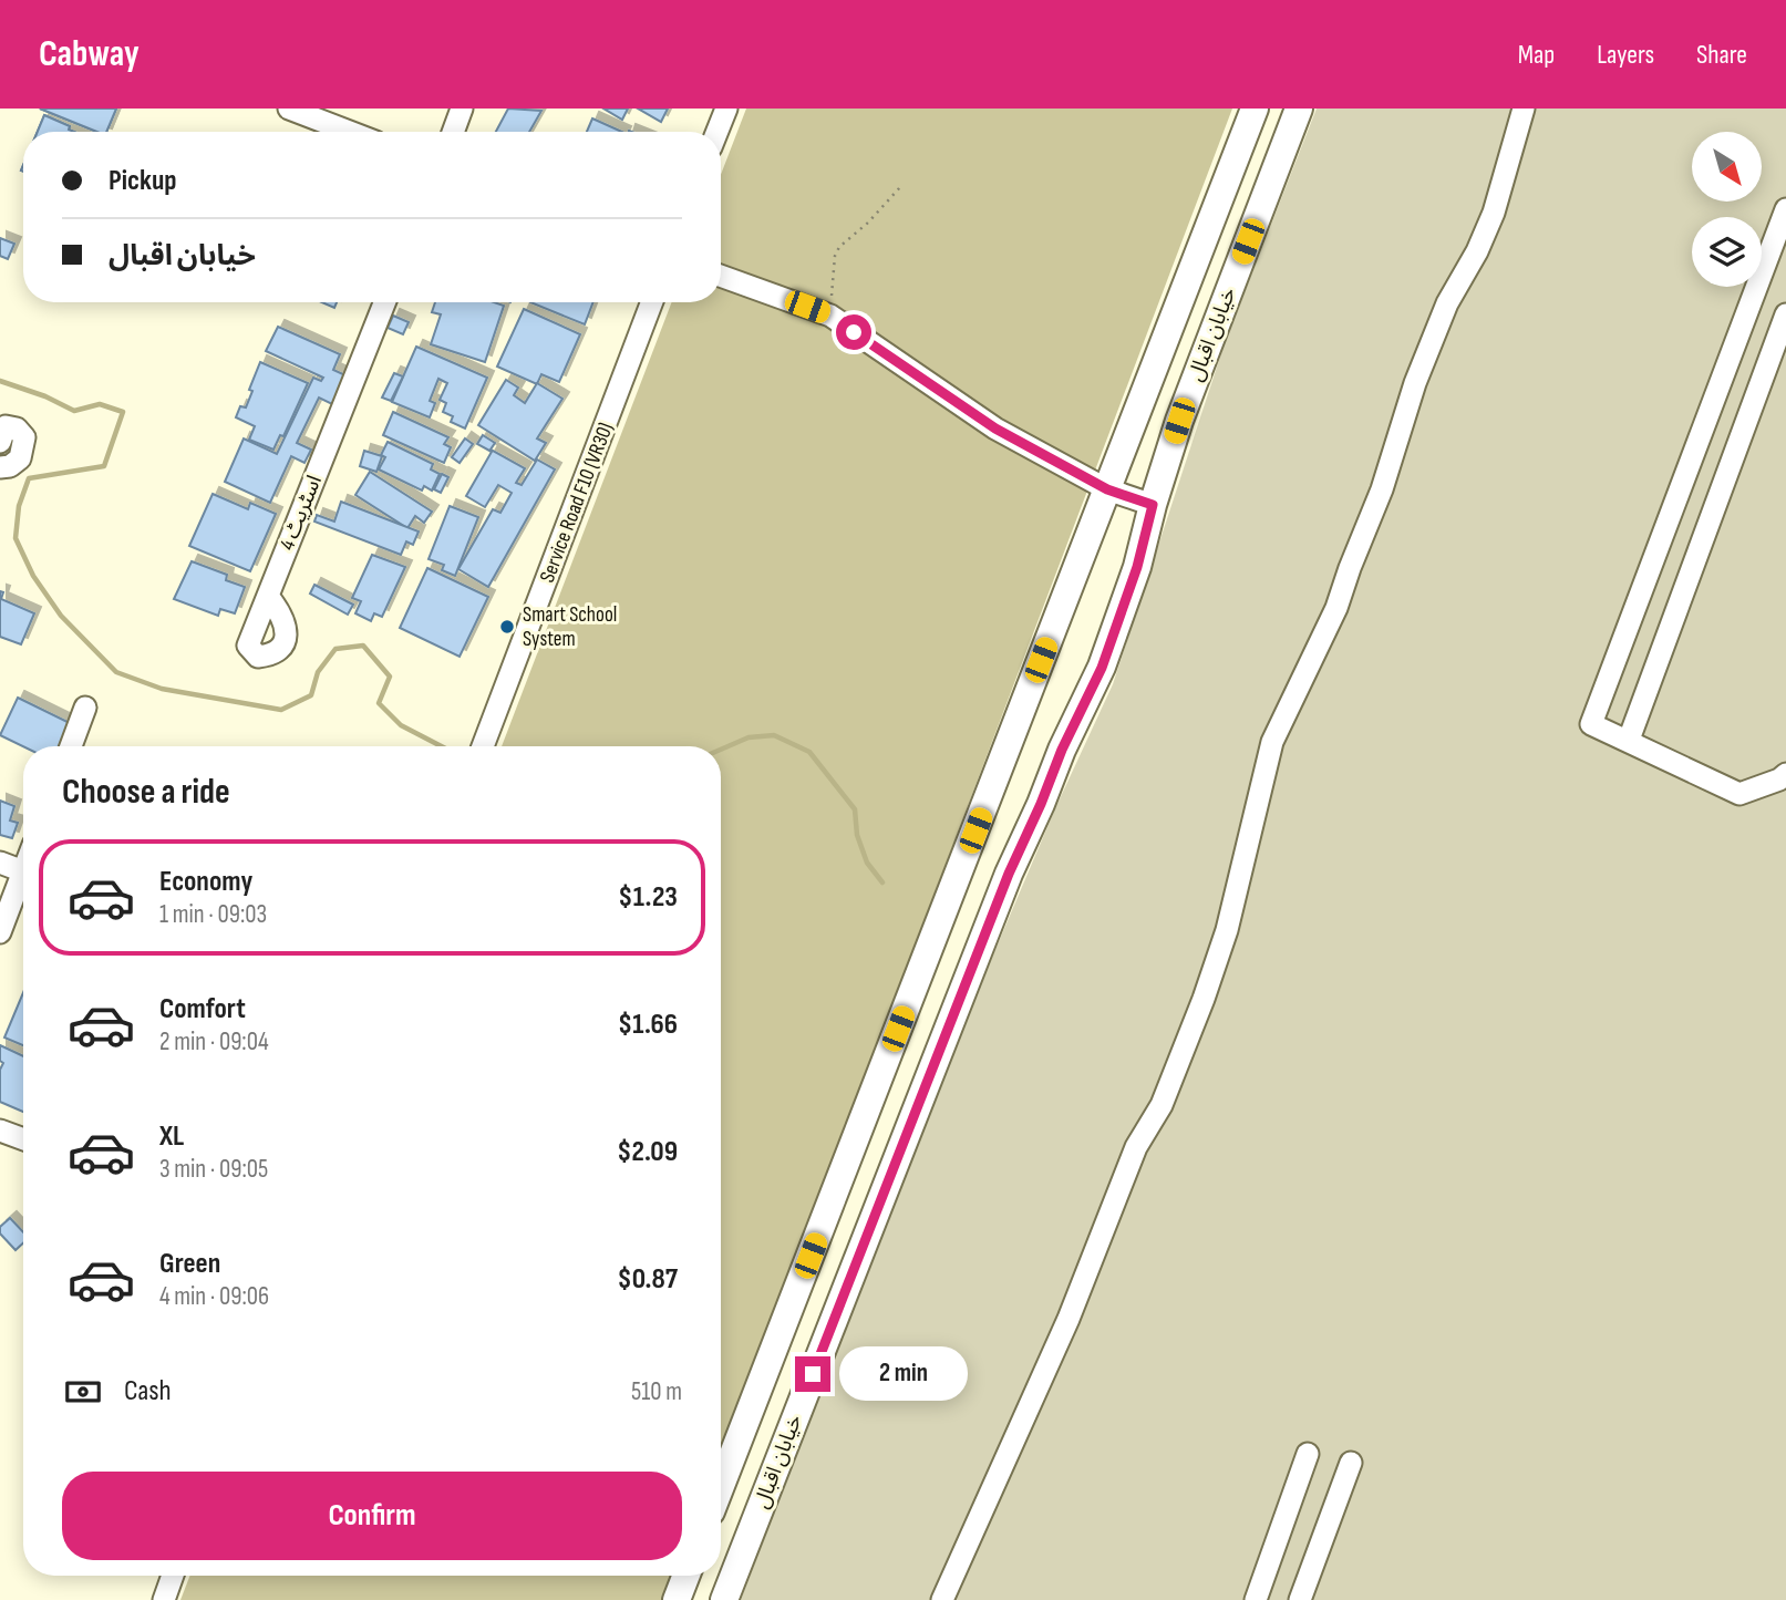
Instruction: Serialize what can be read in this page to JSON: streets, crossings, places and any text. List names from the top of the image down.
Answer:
{
  "streets": {
    "main road": ["خیابان اقبال"],
    "street": ["Service Road F10 (VR30)", "اسٹریٹ 4"]
  },
  "places": ["Smart School System"],
  "north": "bottom right",
  "page": {
    "header": "Cabway",
    "nav": ["Map", "Layers", "Share"],
    "banner": ["Pickup", "خیابان اقبال"],
    "heading": "Choose a ride",
    "list": [
      {
        "name": "Economy",
        "note": "1 min · 09:03",
        "value": "$1.23"
      },
      {
        "name": "Comfort",
        "note": "2 min · 09:04",
        "value": "$1.66"
      },
      {
        "name": "XL",
        "note": "3 min · 09:05",
        "value": "$2.09"
      },
      {
        "name": "Green",
        "note": "4 min · 09:06",
        "value": "$0.87"
      }
    ],
    "bubble": "2 min",
    "pay": ["Cash", "510 m"],
    "buttons": "Confirm"
  }
}
